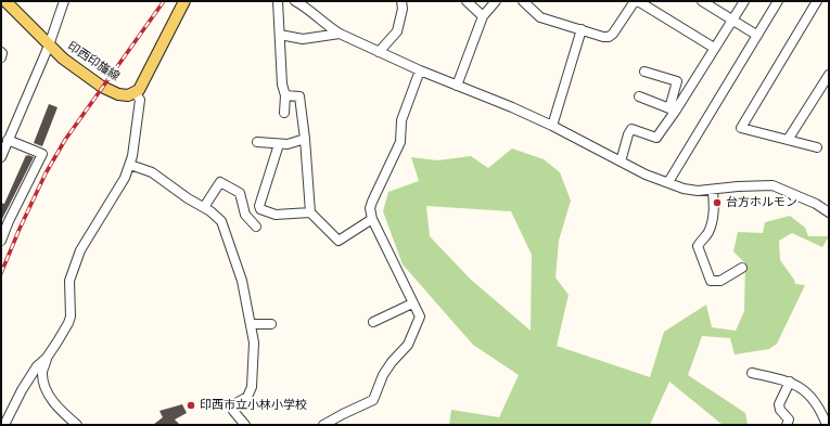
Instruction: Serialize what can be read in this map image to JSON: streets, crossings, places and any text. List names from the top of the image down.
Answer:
{
  "streets": {
    "main road": ["印西印旛線"]
  },
  "places": ["台方ホルモン", "印西市立小林小学校"]
}
